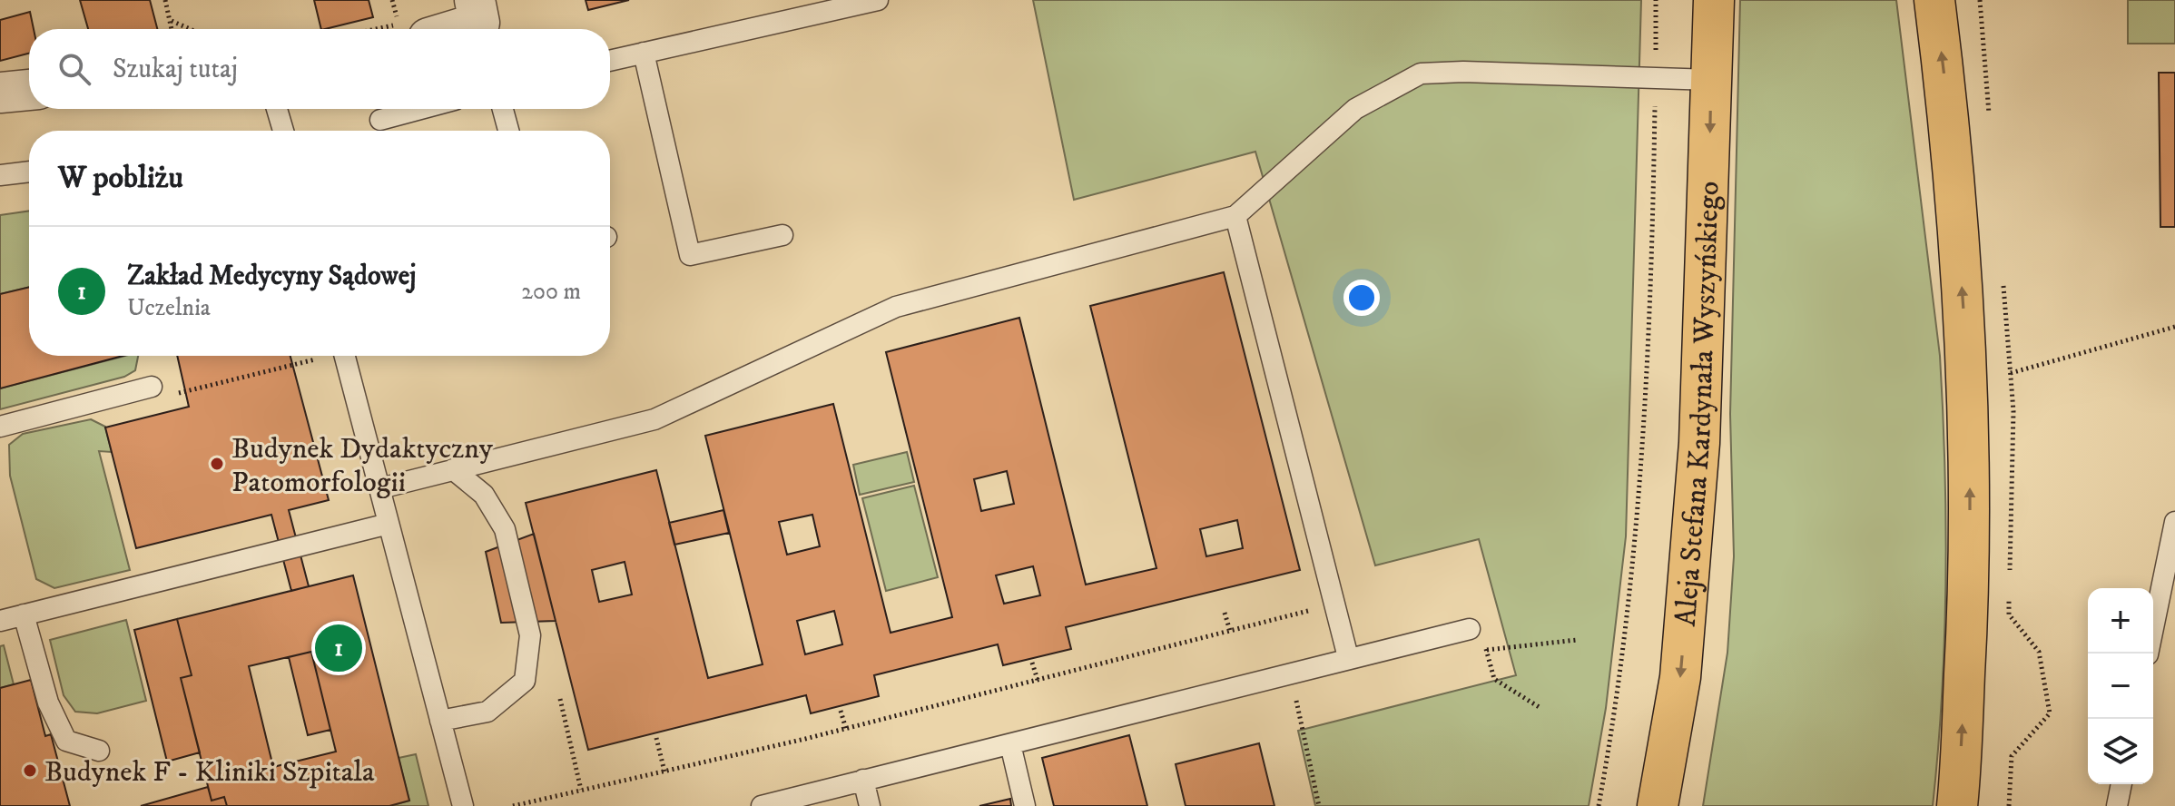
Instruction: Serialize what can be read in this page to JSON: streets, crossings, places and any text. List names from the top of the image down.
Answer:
{
  "streets": {
    "main road": ["Aleja Stefana Kardynała Wyszyńskiego"]
  },
  "places": ["Budynek Dydaktyczny Patomorfologii", "Budynek F - Kliniki Szpitala"],
  "page": {
    "search": "Szukaj tutaj",
    "heading": "W pobliżu",
    "list": [
      {
        "mark": "1",
        "name": "Zakład Medycyny Sądowej",
        "note": "Uczelnia",
        "value": "200 m"
      }
    ],
    "map_buttons": ["+", "−"],
    "pins": "1"
  }
}
